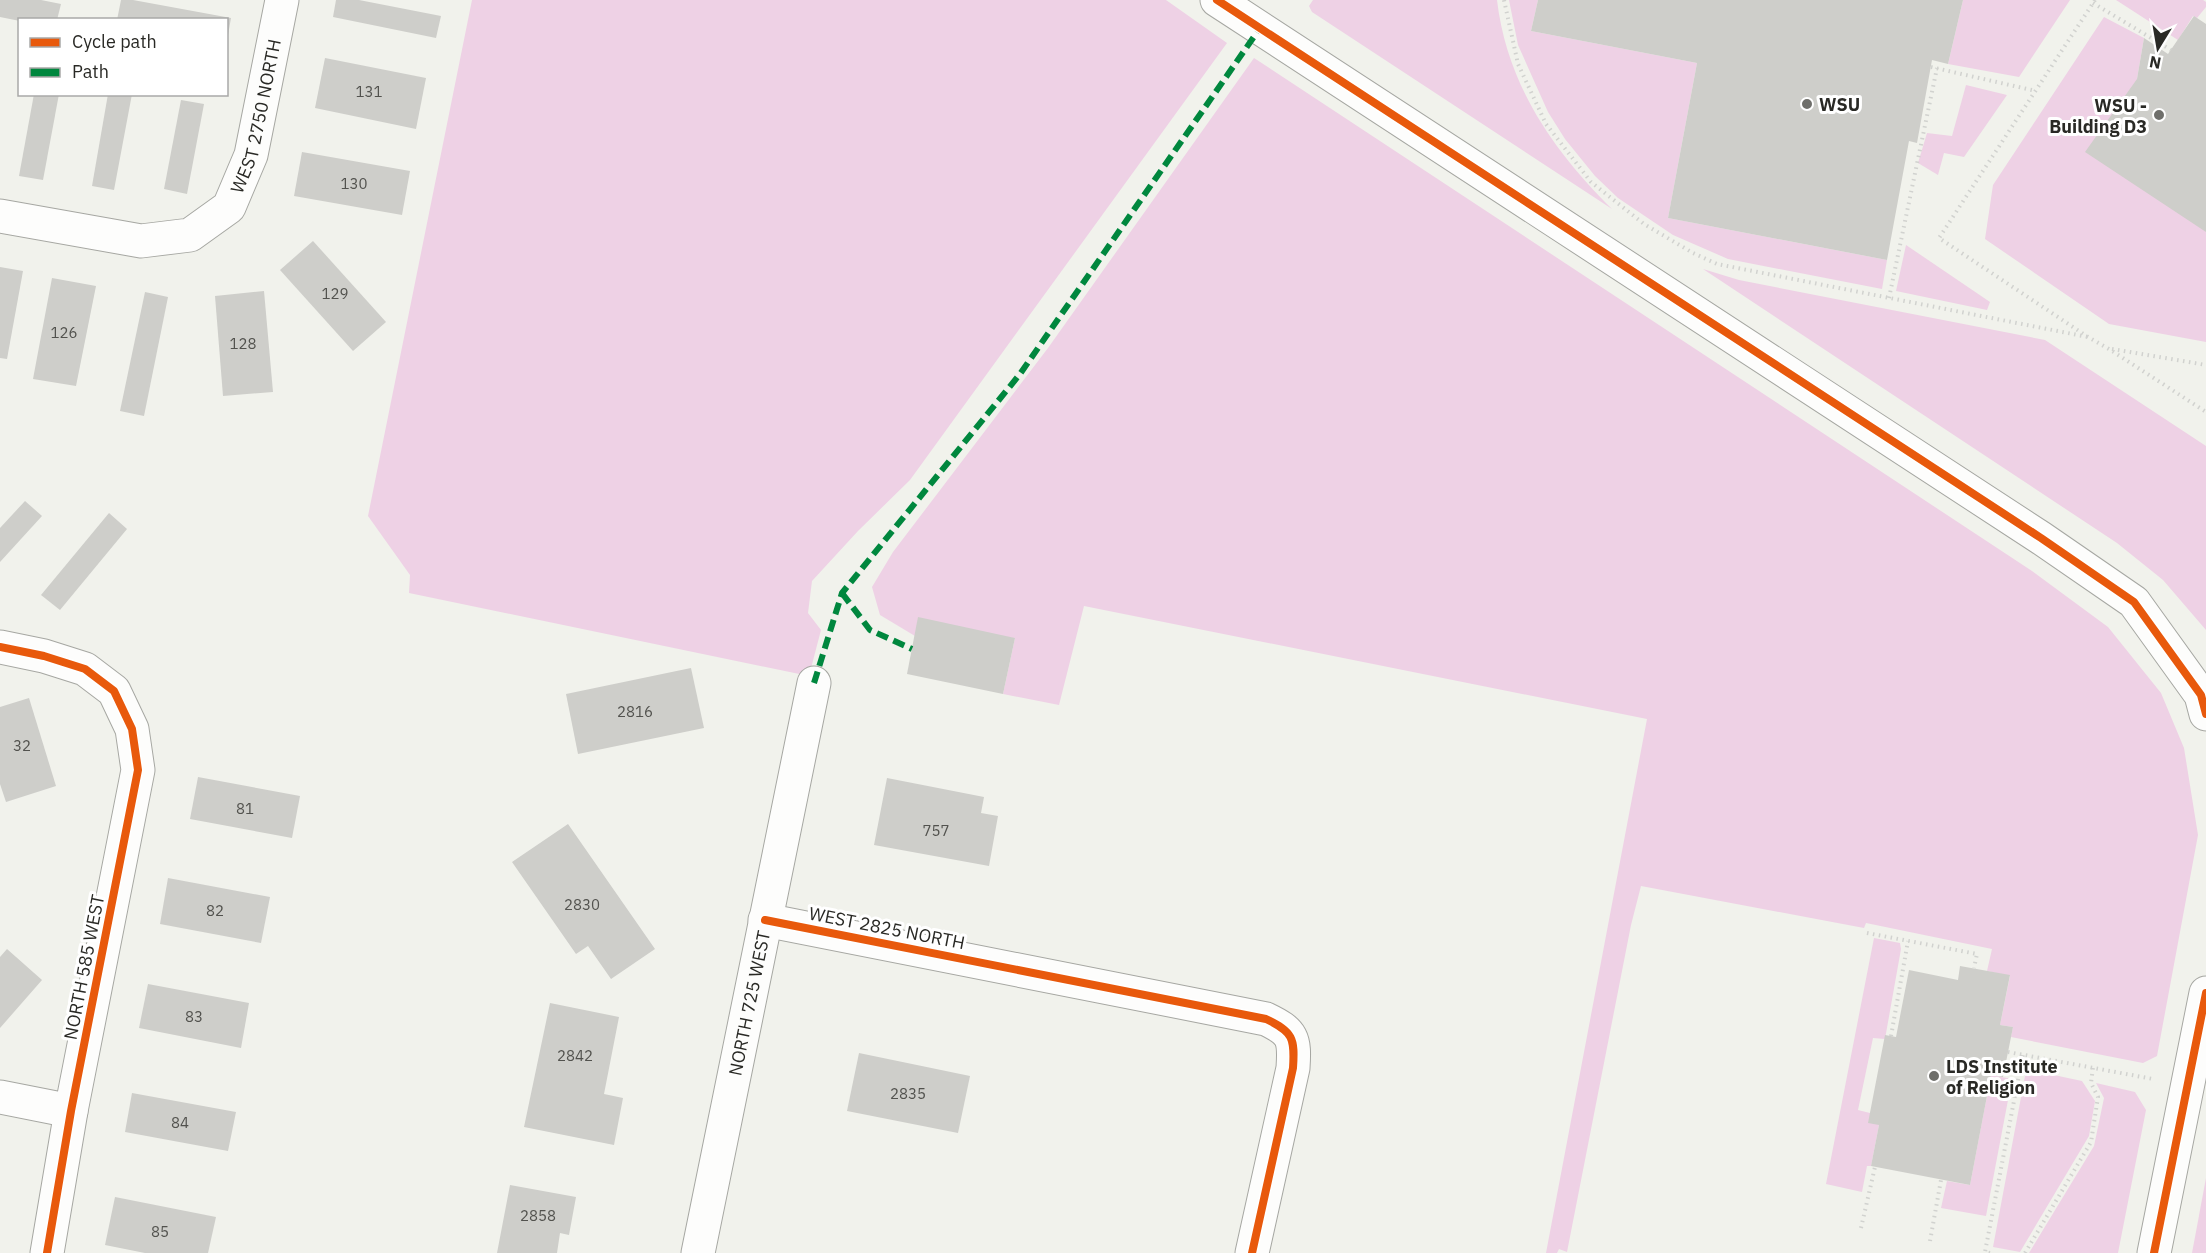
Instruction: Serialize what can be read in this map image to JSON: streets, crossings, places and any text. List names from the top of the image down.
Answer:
{
  "streets": {
    "street": [
      "WEST 2750 NORTH",
      "WEST 2825 NORTH",
      "NORTH 585 WEST",
      "NORTH 725 WEST"
    ]
  },
  "crossings": [
    ["WEST 2825 NORTH", "NORTH 725 WEST"]
  ],
  "places": ["WSU", "WSU - Building D3", "LDS Institute of Religion"],
  "house_numbers": [
    "131",
    "130",
    "129",
    "126",
    "128",
    "2816",
    "32",
    "81",
    "757",
    "2830",
    "82",
    "83",
    "2842",
    "2835",
    "84",
    "2858",
    "85"
  ],
  "legend": ["Cycle path", "Path"],
  "north": "bottom"
}
